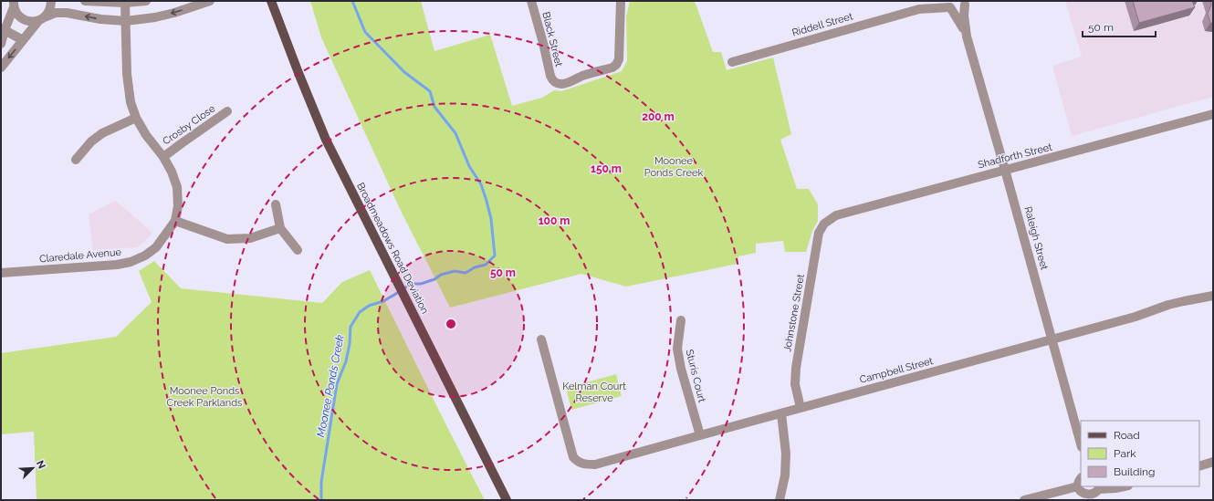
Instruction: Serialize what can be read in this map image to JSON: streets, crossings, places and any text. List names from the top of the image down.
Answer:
{
  "streets": {
    "main road": ["Broadmeadows Road Deviation"],
    "street": [
      "Riddell Street",
      "Black Street",
      "Crosby Close",
      "Shadforth Street",
      "Raleigh Street",
      "Claredale Avenue",
      "Johnstone Street",
      "Campbell Street",
      "Sturis Court"
    ]
  },
  "crossings": [
    ["Riddell Street", "Raleigh Street"],
    ["Crosby Close", "Claredale Avenue"],
    ["Shadforth Street", "Raleigh Street"],
    ["Shadforth Street", "Johnstone Street"],
    ["Raleigh Street", "Campbell Street"],
    ["Johnstone Street", "Campbell Street"],
    ["Campbell Street", "Sturis Court"]
  ],
  "water": ["Moonee Ponds Creek"],
  "parks": ["Moonee Ponds Creek", "Kelman Court Reserve", "Moonee Ponds Creek Parklands"],
  "legend": ["Road", "Park", "Building"],
  "scale_bar": "50 m",
  "north": "top right",
  "rings": [
    "200 m",
    "150 m",
    "100 m",
    "50 m"
  ]
}
